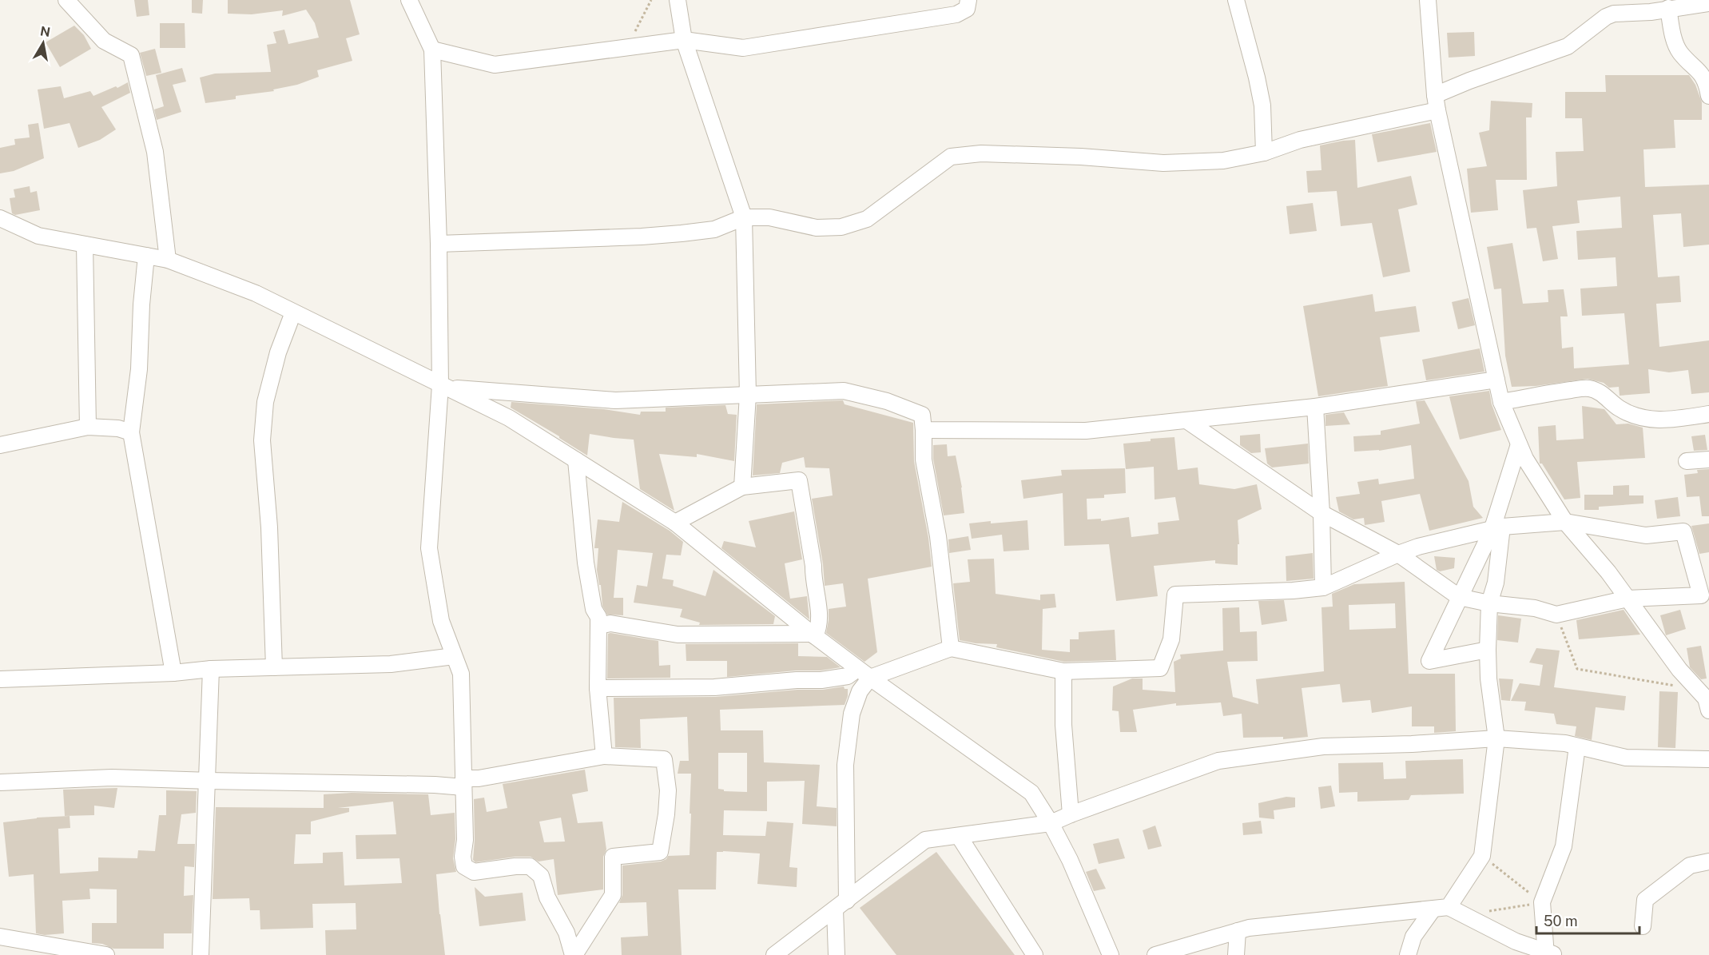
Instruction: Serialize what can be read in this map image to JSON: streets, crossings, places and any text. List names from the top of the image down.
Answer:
{
  "scale_bar": "50 m",
  "north": "top"
}
